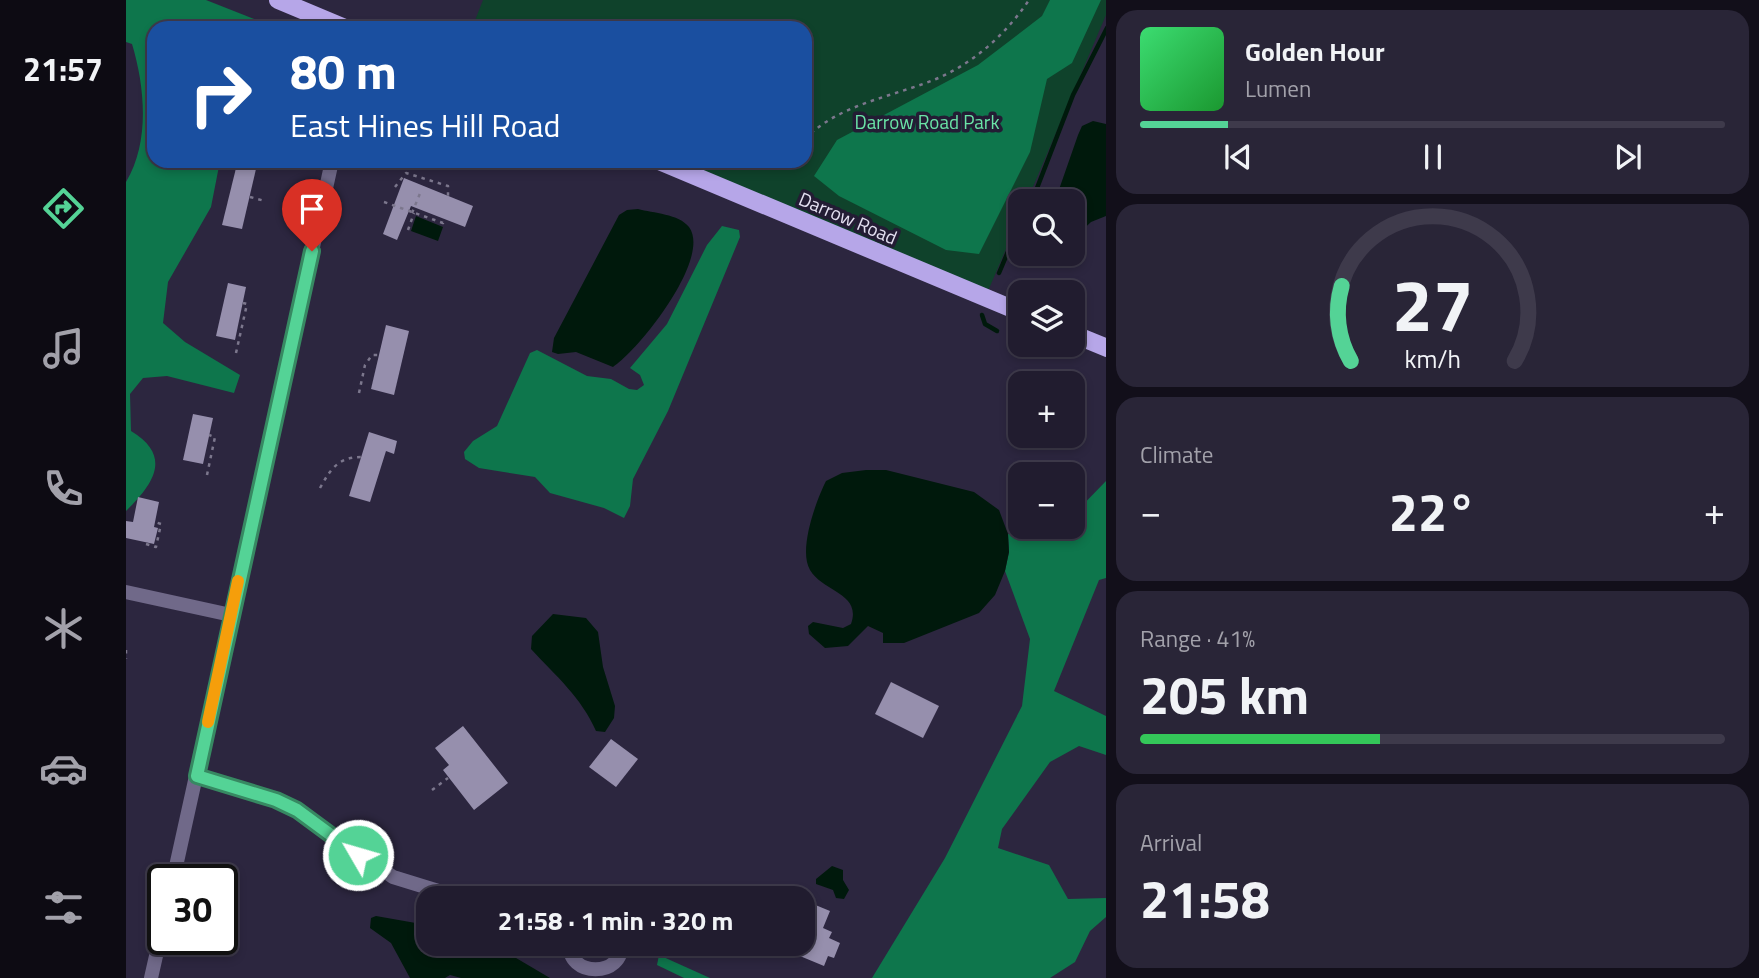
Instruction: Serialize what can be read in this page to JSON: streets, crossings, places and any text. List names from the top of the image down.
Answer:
{
  "streets": {
    "main road": ["Darrow Road"]
  },
  "parks": ["Darrow Road Park"],
  "page": {
    "tabs": "21:57",
    "turn": ["80 m", "East Hines Hill Road"],
    "song": ["Golden Hour", "Lumen"],
    "map_buttons": ["+", "−"],
    "tile": [
      "Climate",
      ["Range · 41%", "205 km"],
      ["Arrival", "21:58"]
    ],
    "heat": ["−", "22°", "+"],
    "limit": "30",
    "trip": "21:58 · 1 min · 320 m",
    "gauge": ["27", "km/h"]
  }
}
